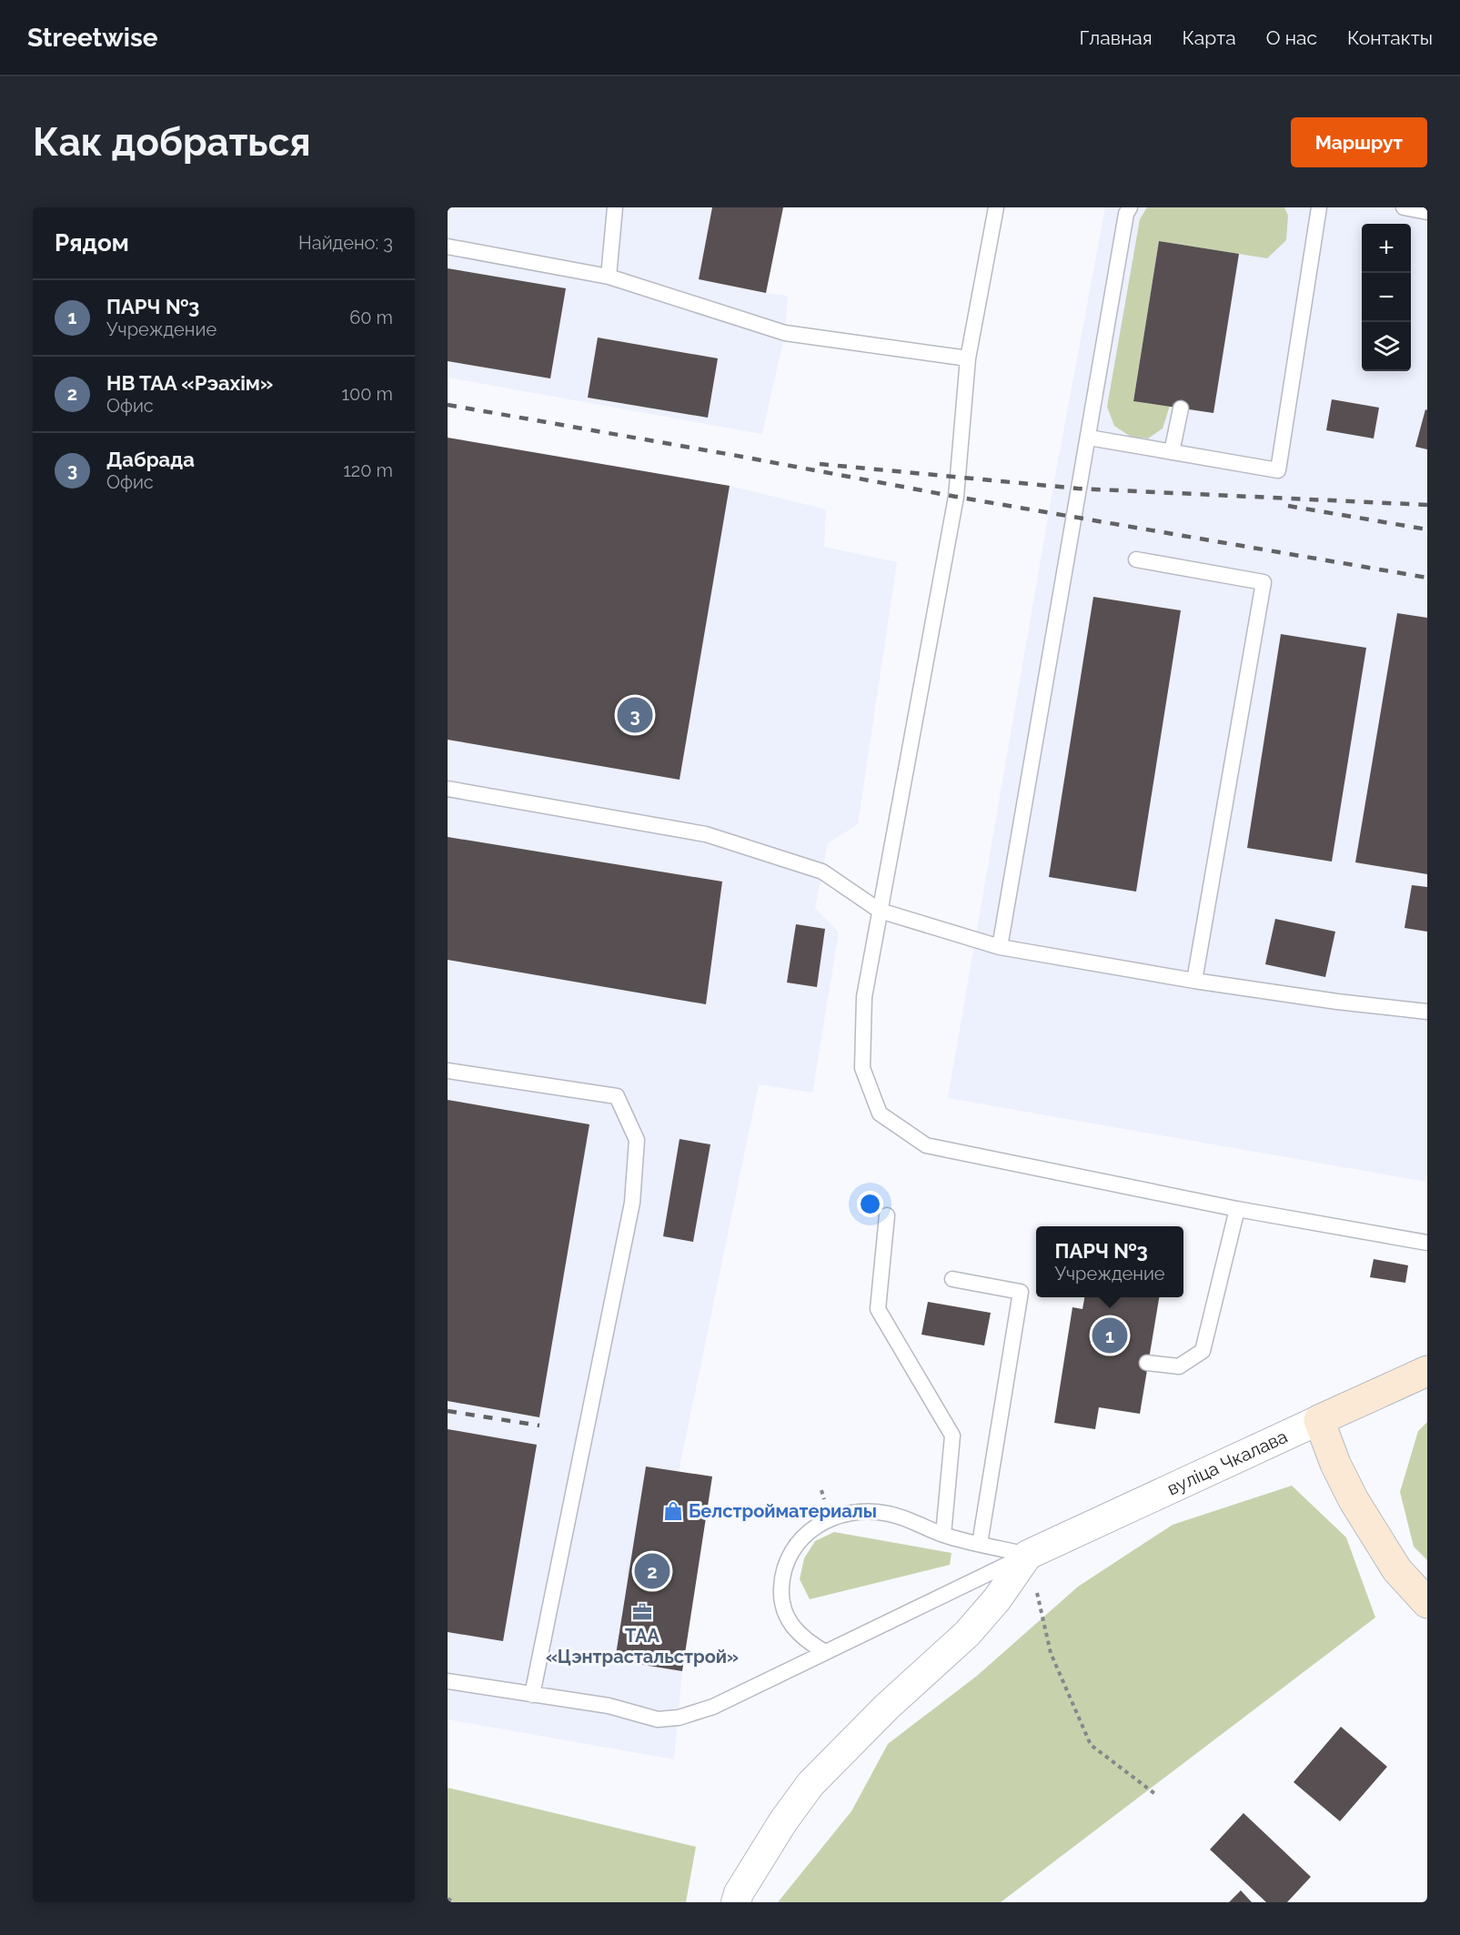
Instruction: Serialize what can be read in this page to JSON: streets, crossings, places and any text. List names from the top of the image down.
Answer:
{
  "streets": {
    "street": ["вуліца Чкалава"]
  },
  "places": {
    "shop": ["Белстройматериалы"],
    "office": ["ТАА «Цэнтрастальстрой»"]
  },
  "page": {
    "header": "Streetwise",
    "nav": [
      "Главная",
      "Карта",
      "О нас",
      "Контакты"
    ],
    "buttons": "Маршрут",
    "title": "Как добраться",
    "heading": ["Рядом", "Найдено: 3"],
    "map_buttons": ["+", "−"],
    "list": [
      {
        "mark": "1",
        "name": "ПАРЧ №3",
        "note": "Учреждение",
        "value": "60 m"
      },
      {
        "mark": "2",
        "name": "НВ ТАА «Рэахім»",
        "note": "Офис",
        "value": "100 m"
      },
      {
        "mark": "3",
        "name": "Дабрада",
        "note": "Офис",
        "value": "120 m"
      }
    ],
    "pins": ["3", "1", "2"],
    "popup": ["ПАРЧ №3", "Учреждение"]
  }
}
